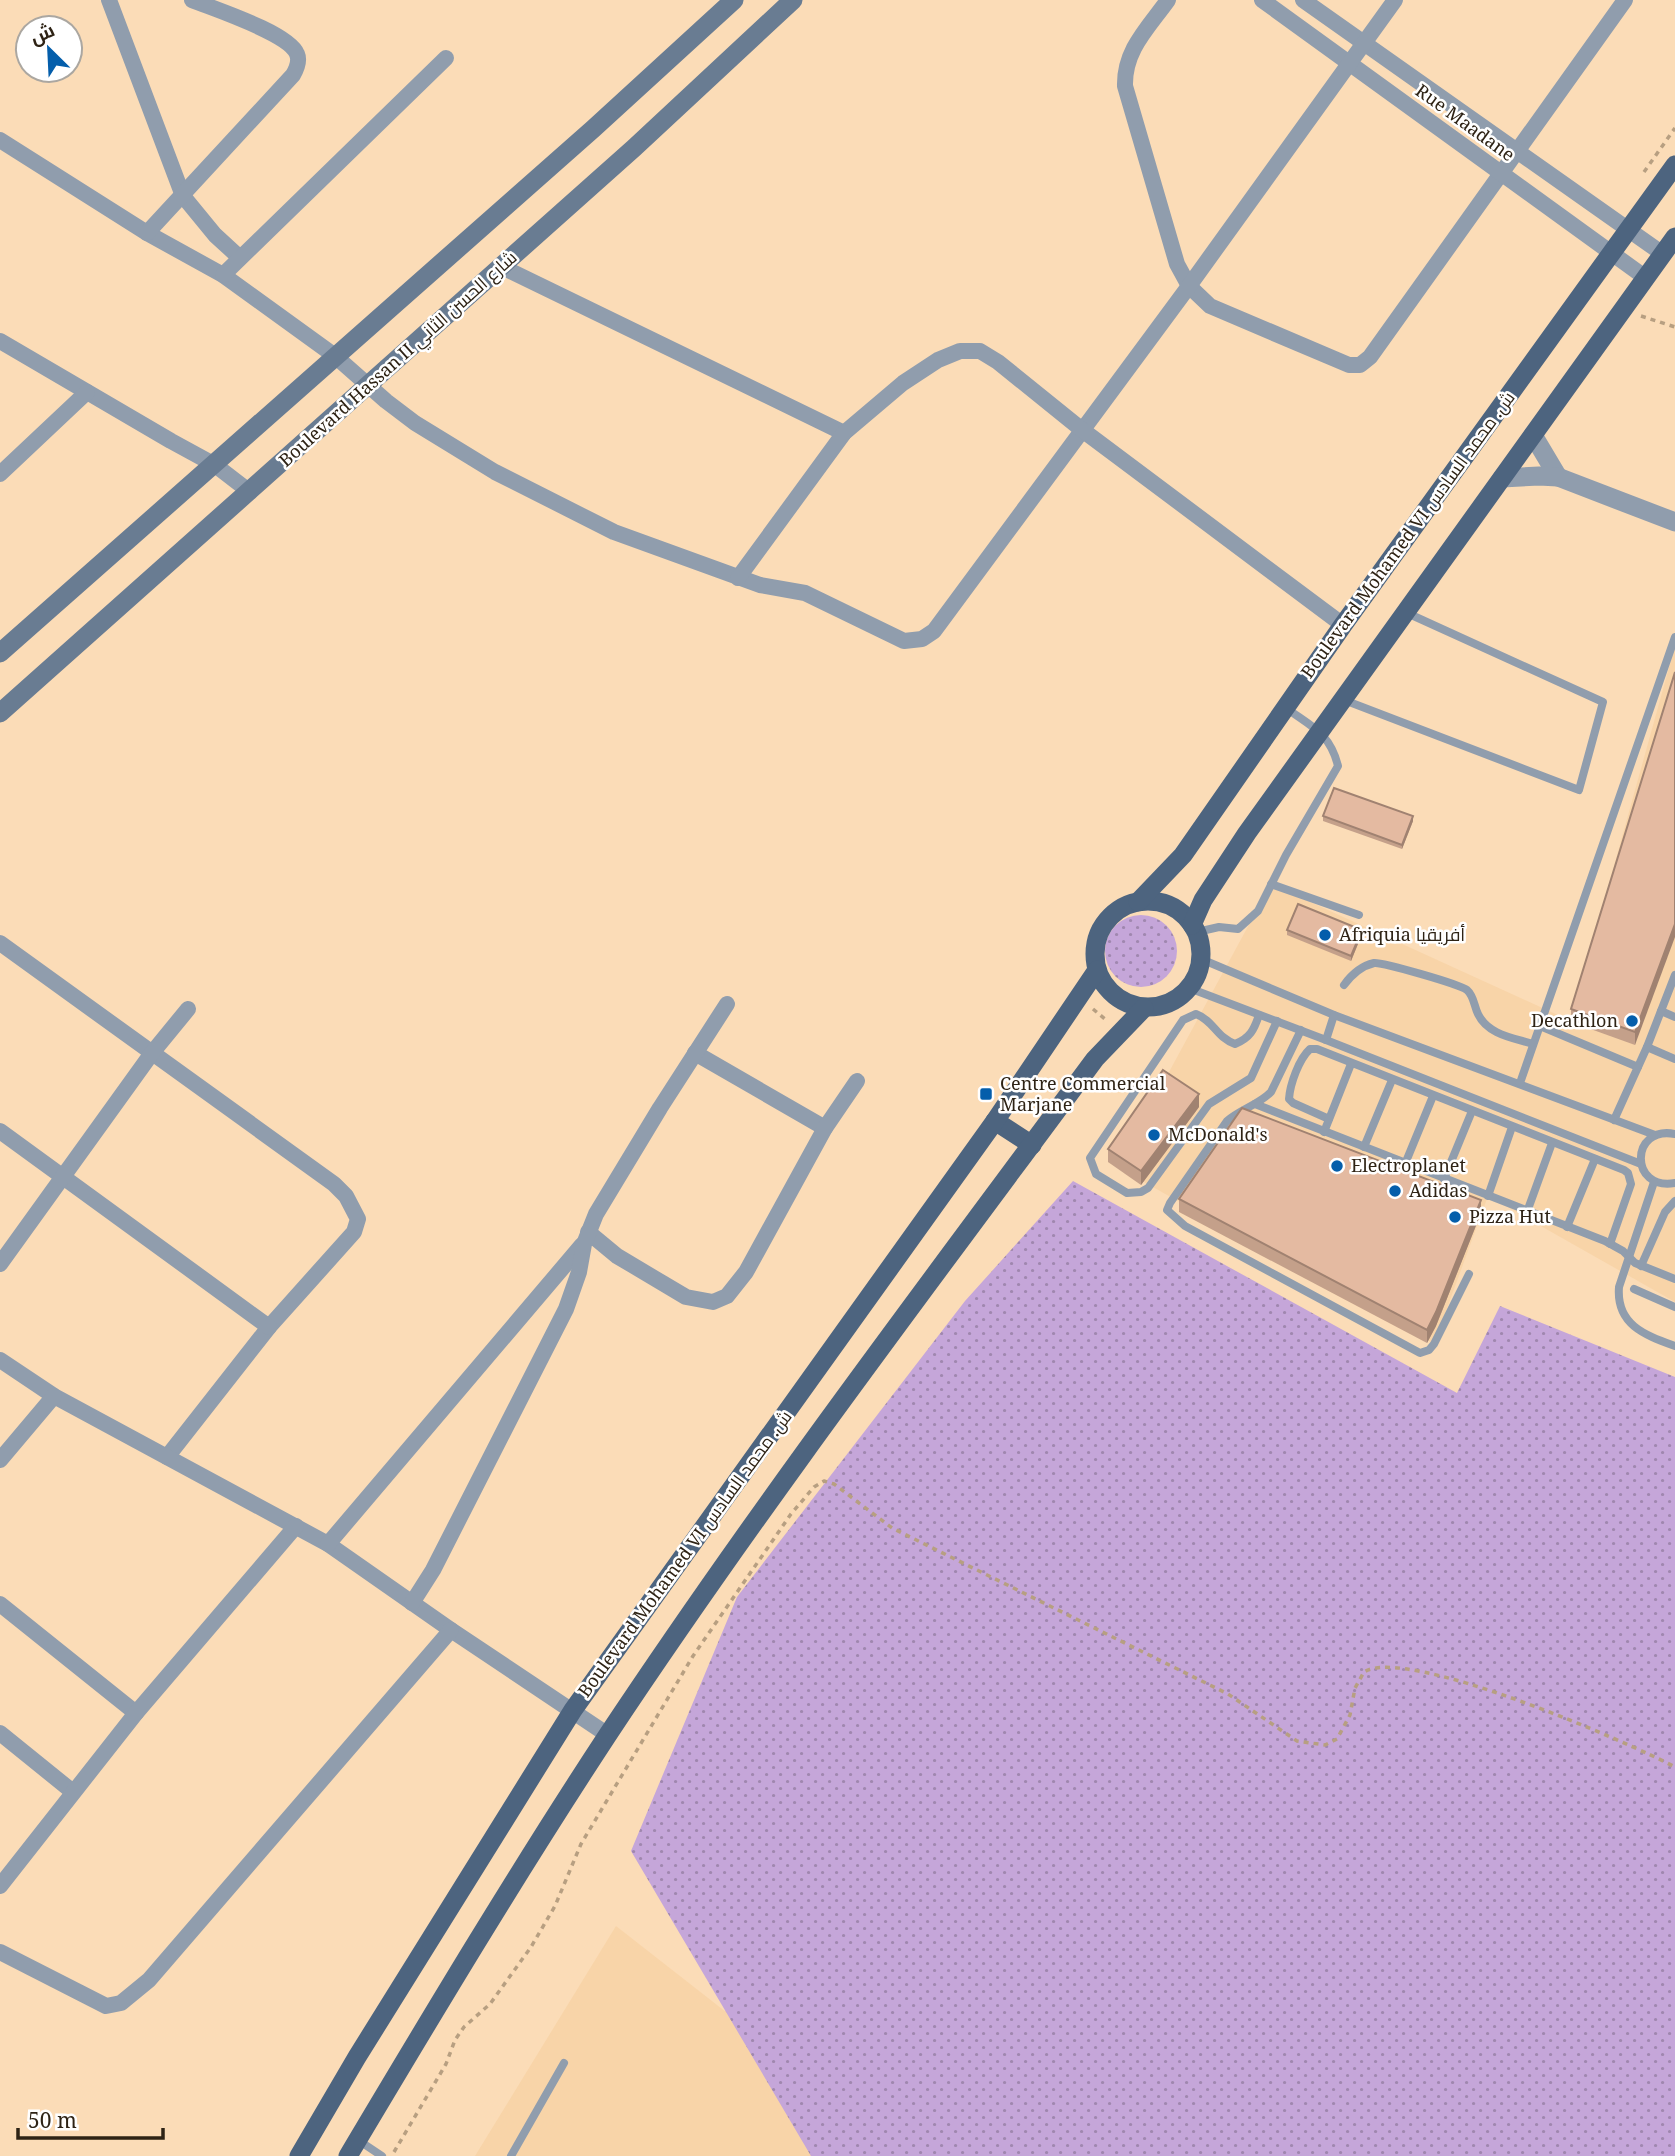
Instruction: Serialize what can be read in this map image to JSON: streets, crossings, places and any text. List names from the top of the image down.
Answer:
{
  "streets": {
    "main road": ["Boulevard Hassan II شارع الحسن الثاني", "Boulevard Mohamed VI ش. محمد السادس"],
    "street": ["Rue Maadane"]
  },
  "crossings": [
    ["Rue Maadane", "Boulevard Mohamed VI ش. محمد السادس"]
  ],
  "places": {
    "other": [
      "Afriquia أفريقيا",
      "Decathlon",
      "McDonald's",
      "Electroplanet",
      "Adidas",
      "Pizza Hut"
    ],
    "transit": ["Centre Commercial Marjane"]
  },
  "scale_bar": "50 m",
  "north": "top left"
}
